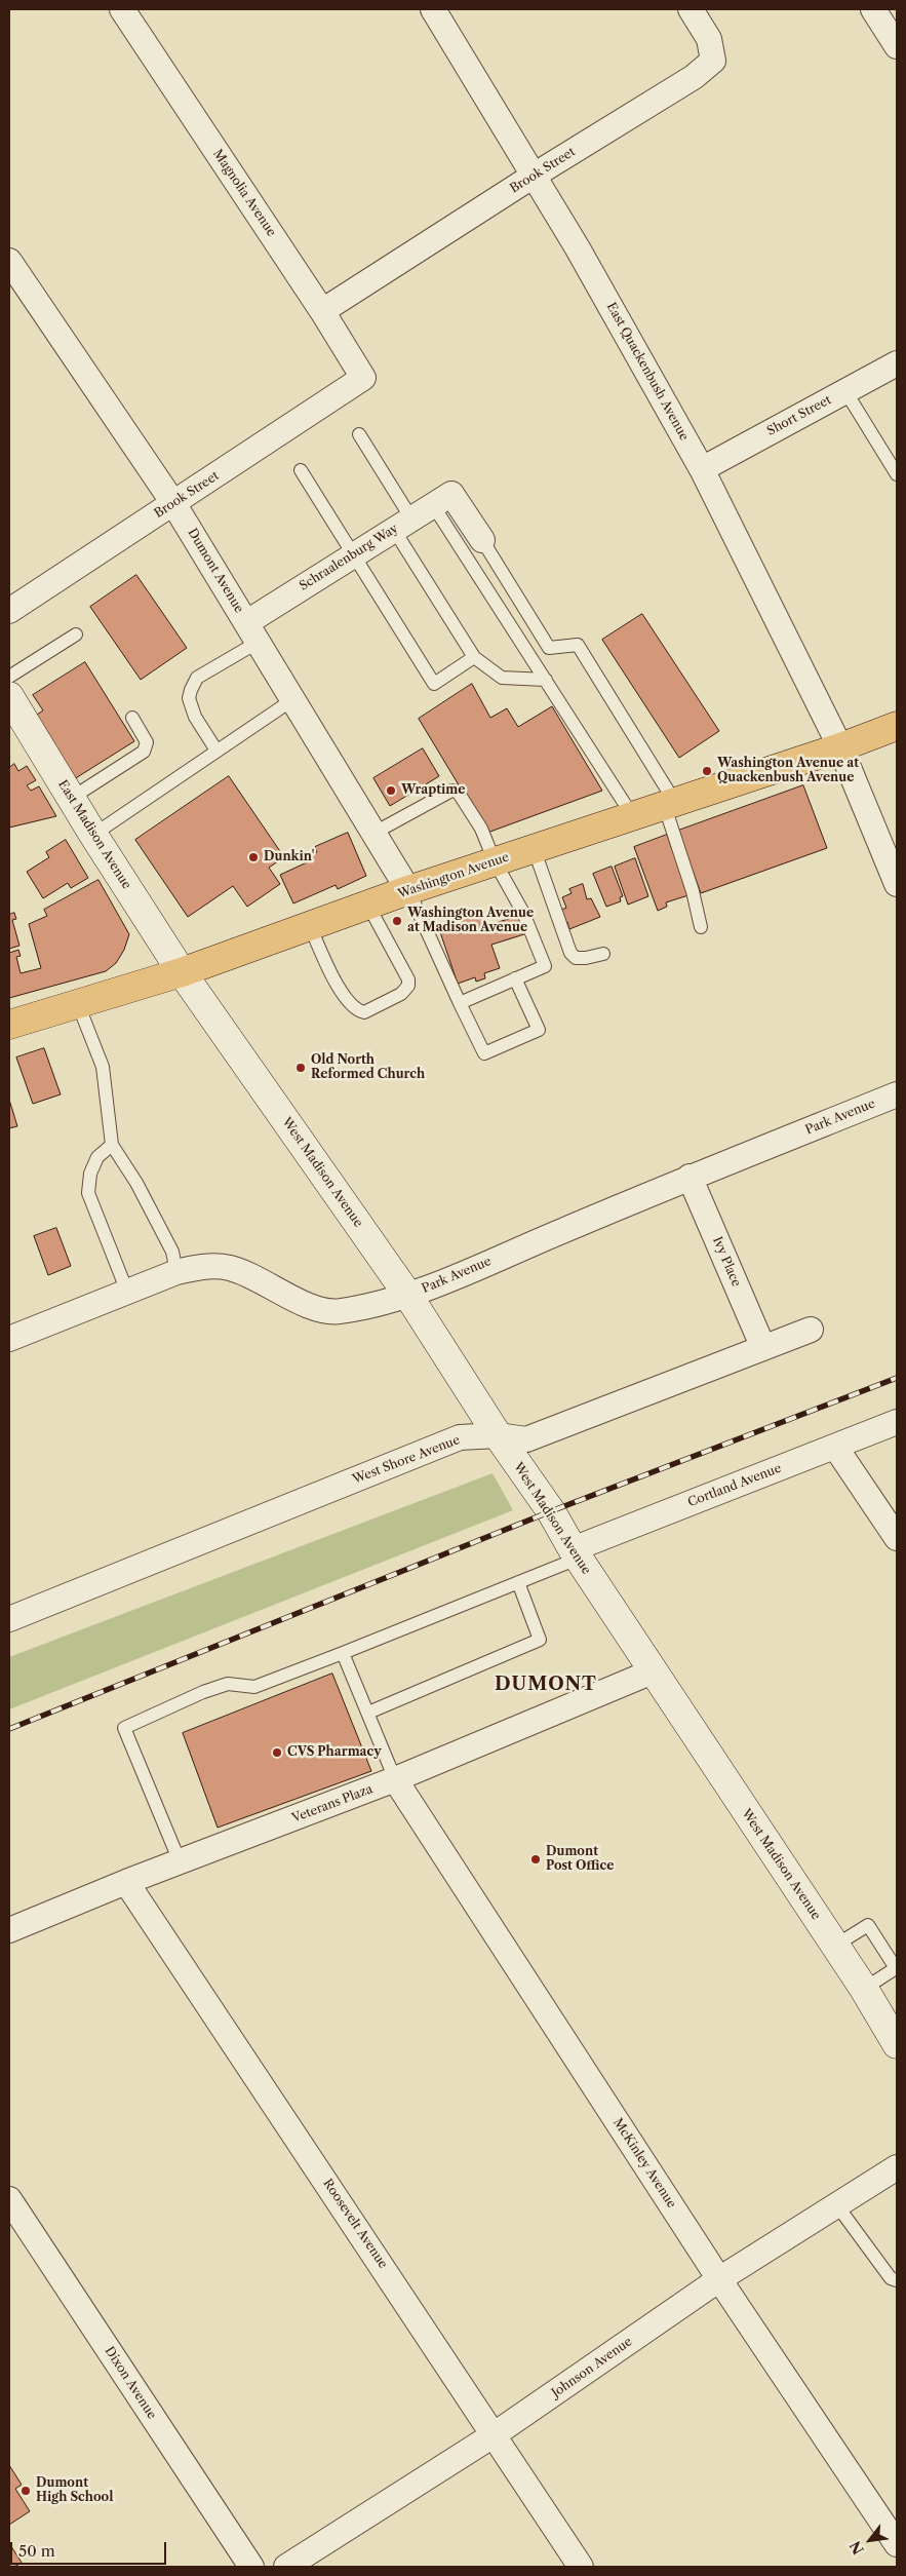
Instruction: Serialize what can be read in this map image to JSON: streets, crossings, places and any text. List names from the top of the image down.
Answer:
{
  "streets": {
    "main road": ["East Madison Avenue", "Washington Avenue", "West Madison Avenue"],
    "street": [
      "Brook Street",
      "Magnolia Avenue",
      "East Quackenbush Avenue",
      "Short Street",
      "Schraalenburg Way",
      "Dumont Avenue",
      "Park Avenue",
      "Ivy Place",
      "West Shore Avenue",
      "Cortland Avenue",
      "Veterans Plaza",
      "McKinley Avenue",
      "Roosevelt Avenue",
      "Johnson Avenue",
      "Dixon Avenue"
    ]
  },
  "crossings": [
    ["Brook Street", "Magnolia Avenue"],
    ["Brook Street", "East Quackenbush Avenue"],
    ["Brook Street", "Dumont Avenue"],
    ["East Quackenbush Avenue", "Short Street"],
    ["East Quackenbush Avenue", "Washington Avenue"],
    ["Schraalenburg Way", "Dumont Avenue"],
    ["Dumont Avenue", "Washington Avenue"],
    ["East Madison Avenue", "Washington Avenue"],
    ["East Madison Avenue", "West Madison Avenue"],
    ["Washington Avenue", "West Madison Avenue"],
    ["Park Avenue", "West Madison Avenue"],
    ["Park Avenue", "Ivy Place"],
    ["West Madison Avenue", "West Shore Avenue"],
    ["West Madison Avenue", "Cortland Avenue"],
    ["West Madison Avenue", "Veterans Plaza"],
    ["Ivy Place", "West Shore Avenue"],
    ["Veterans Plaza", "McKinley Avenue"],
    ["Veterans Plaza", "Roosevelt Avenue"],
    ["McKinley Avenue", "Johnson Avenue"],
    ["Roosevelt Avenue", "Johnson Avenue"]
  ],
  "districts": ["DUMONT"],
  "places": [
    "Washington Avenue at Quackenbush Avenue",
    "Wraptime",
    "Dunkin'",
    "Washington Avenue at Madison Avenue",
    "Old North Reformed Church",
    "CVS Pharmacy",
    "Dumont Post Office",
    "Dumont High School"
  ],
  "scale_bar": "50 m",
  "north": "bottom left"
}
